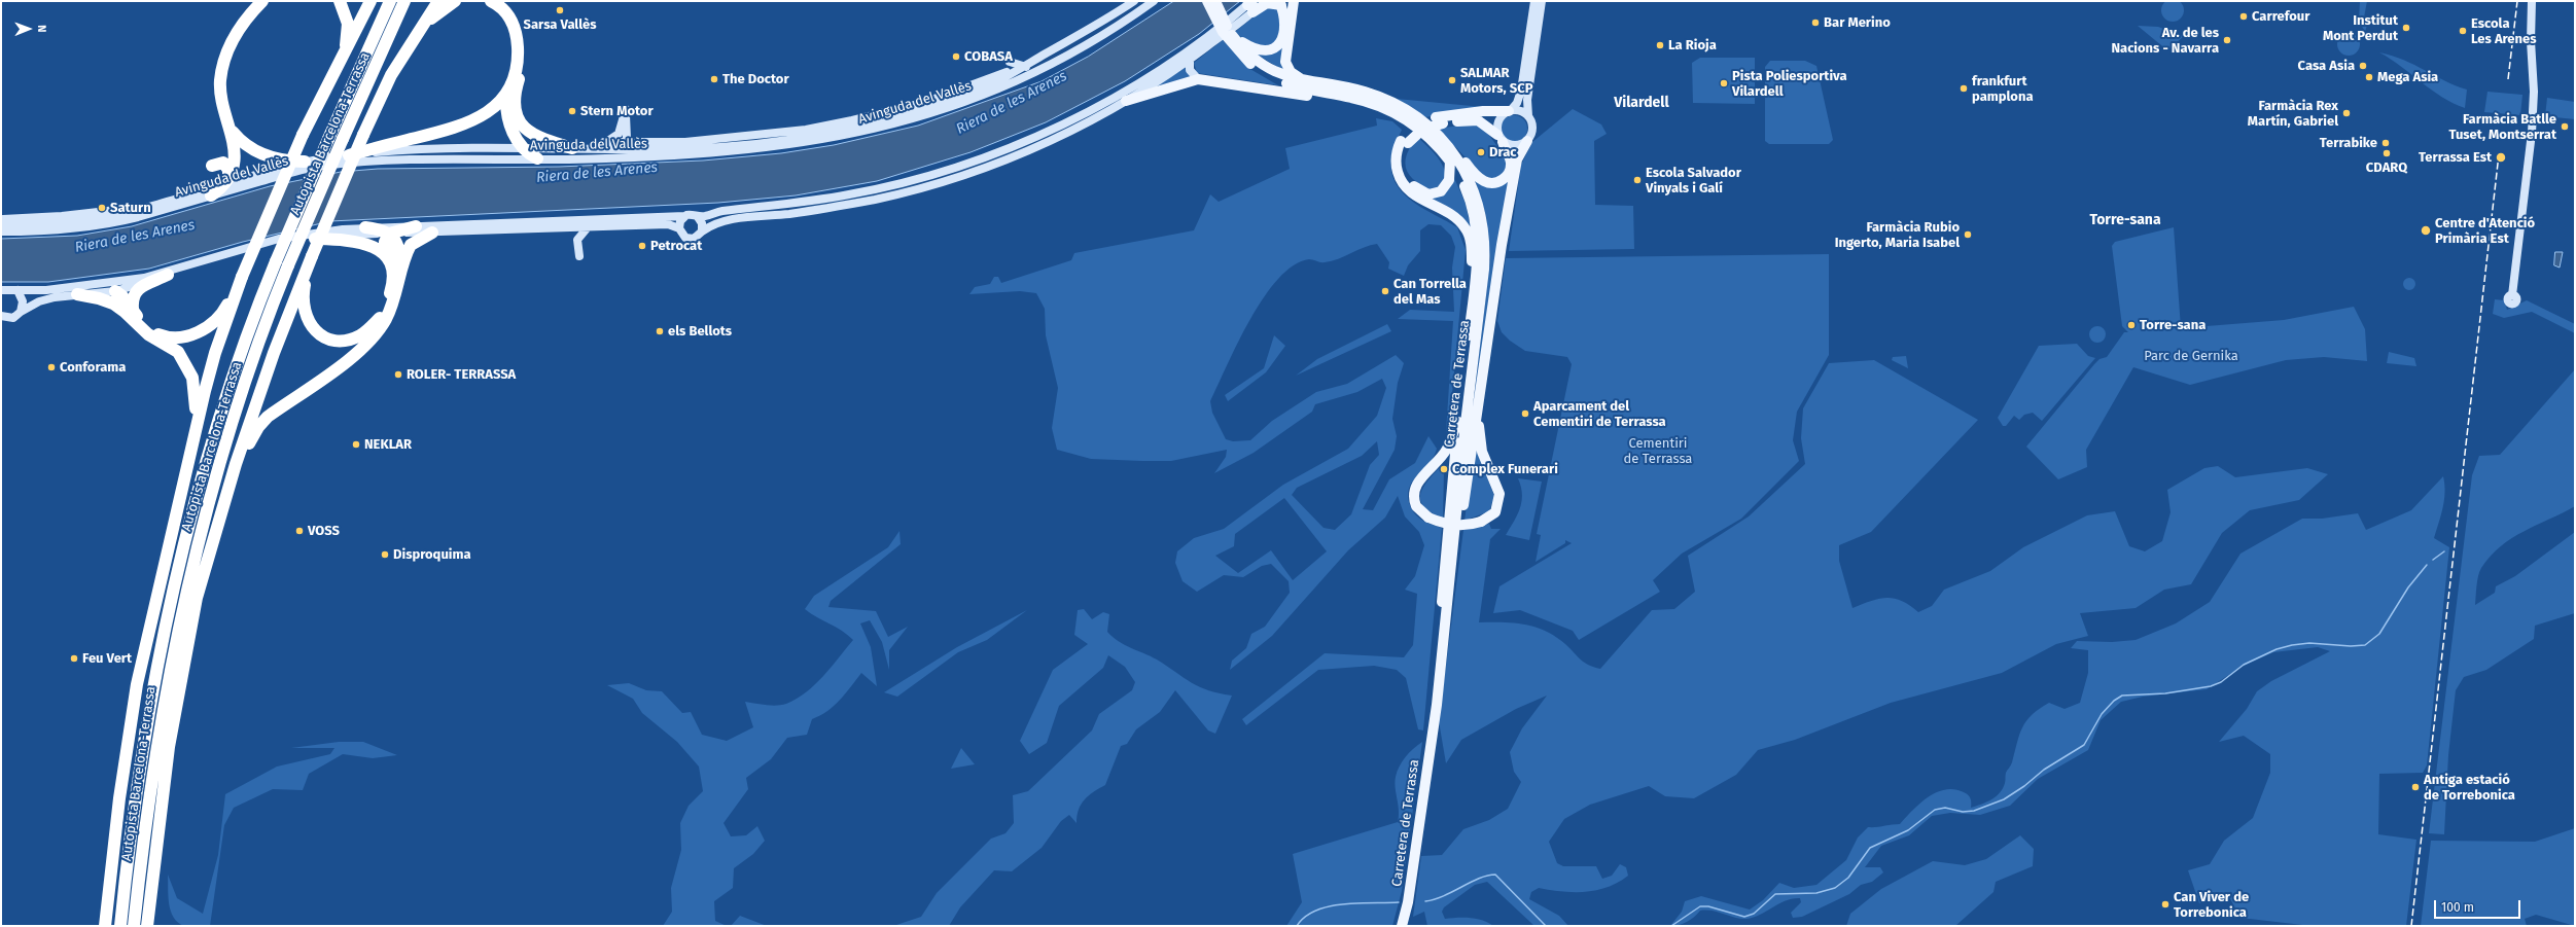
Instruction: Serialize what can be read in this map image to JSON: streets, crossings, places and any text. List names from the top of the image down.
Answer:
{
  "streets": {
    "highway": ["Autopista Barcelona-Terrassa"],
    "main road": ["Avinguda del Vallès", "Carretera de Terrassa"]
  },
  "districts": ["Vilardell", "Torre-sana"],
  "water": ["Riera de les Arenes"],
  "parks": ["Parc de Gernika", "Cementiri de Terrassa"],
  "places": [
    "Sarsa Vallès",
    "Carrefour",
    "Bar Merino",
    "Institut Mont Perdut",
    "Escola Les Arenes",
    "Av. de les Nacions - Navarra",
    "La Rioja",
    "COBASA",
    "Casa Asia",
    "Mega Asia",
    "The Doctor",
    "SALMAR Motors, SCP",
    "Pista Poliesportiva Vilardell",
    "frankfurt pamplona",
    "Stern Motor",
    "Farmàcia Rex Martín, Gabriel",
    "Farmàcia Batlle Tuset, Montserrat",
    "Terrabike",
    "Drac",
    "CDARQ",
    "Terrassa Est",
    "Escola Salvador Vinyals i Galí",
    "Saturn",
    "Centre d'Atenció Primària Est",
    "Farmàcia Rubio Ingerto, Maria Isabel",
    "Petrocat",
    "Can Torrella del Mas",
    "Torre-sana",
    "els Bellots",
    "Conforama",
    "ROLER- TERRASSA",
    "Aparcament del Cementiri de Terrassa",
    "NEKLAR",
    "Complex Funerari",
    "VOSS",
    "Disproquima",
    "Feu Vert",
    "Antiga estació de Torrebonica",
    "Can Viver de Torrebonica"
  ],
  "scale_bar": "100 m",
  "north": "right"
}
